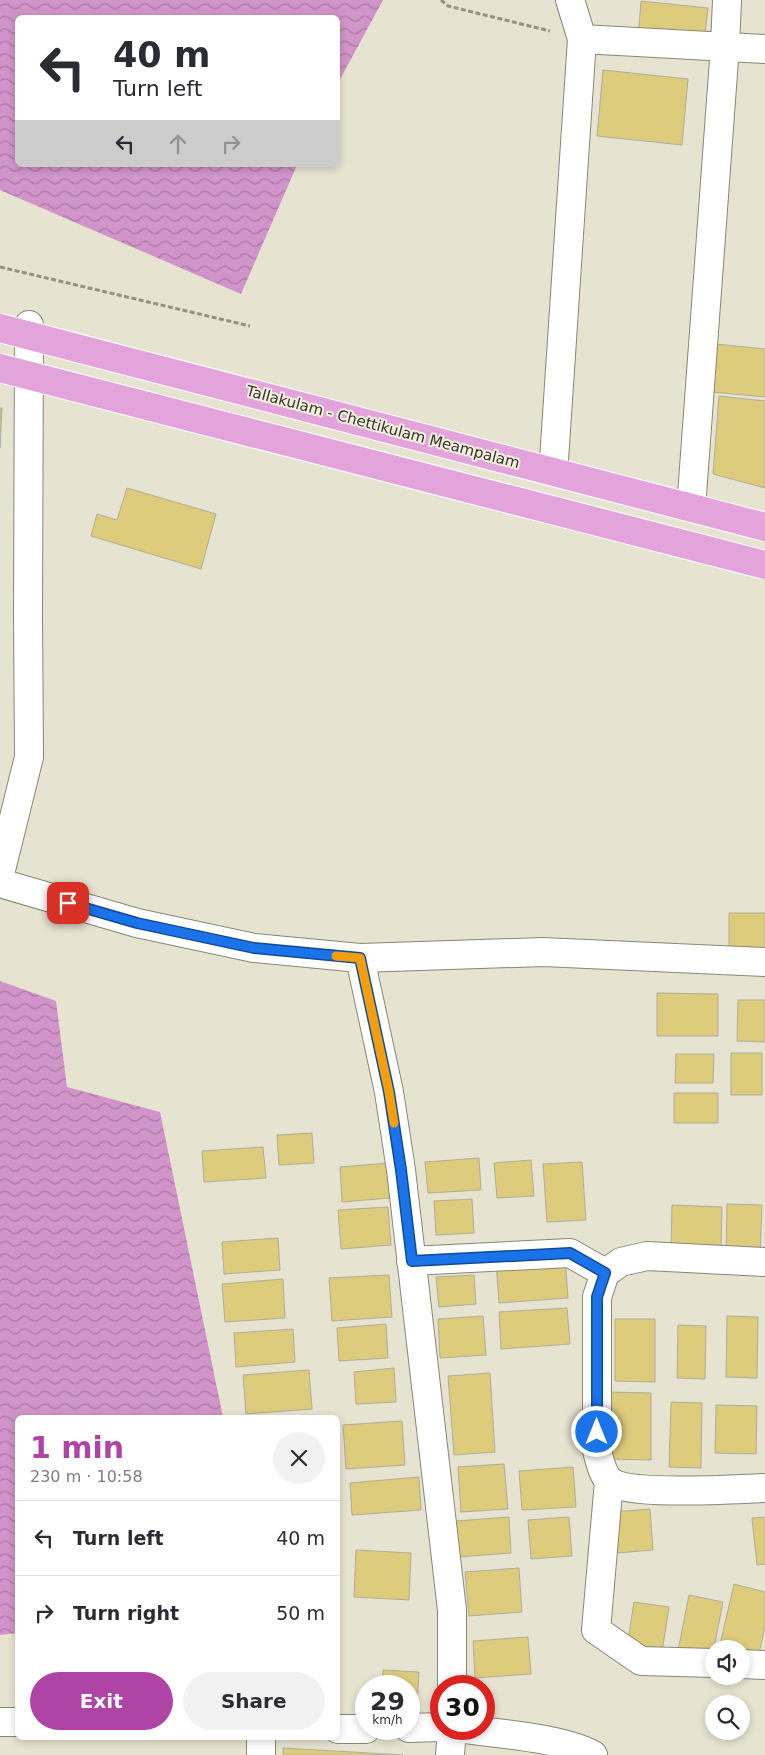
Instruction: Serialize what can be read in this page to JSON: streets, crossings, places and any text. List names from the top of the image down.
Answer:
{
  "streets": {
    "highway": ["Tallakulam - Chettikulam Meampalam"]
  },
  "page": {
    "turn": ["40 m", "Turn left"],
    "heading": ["1 min", "230 m · 10:58"],
    "list": [
      {
        "name": "Turn left",
        "value": "40 m"
      },
      {
        "name": "Turn right",
        "value": "50 m"
      }
    ],
    "buttons": ["Exit", "Share"],
    "speed": "29 km/h",
    "limit": "30"
  }
}
